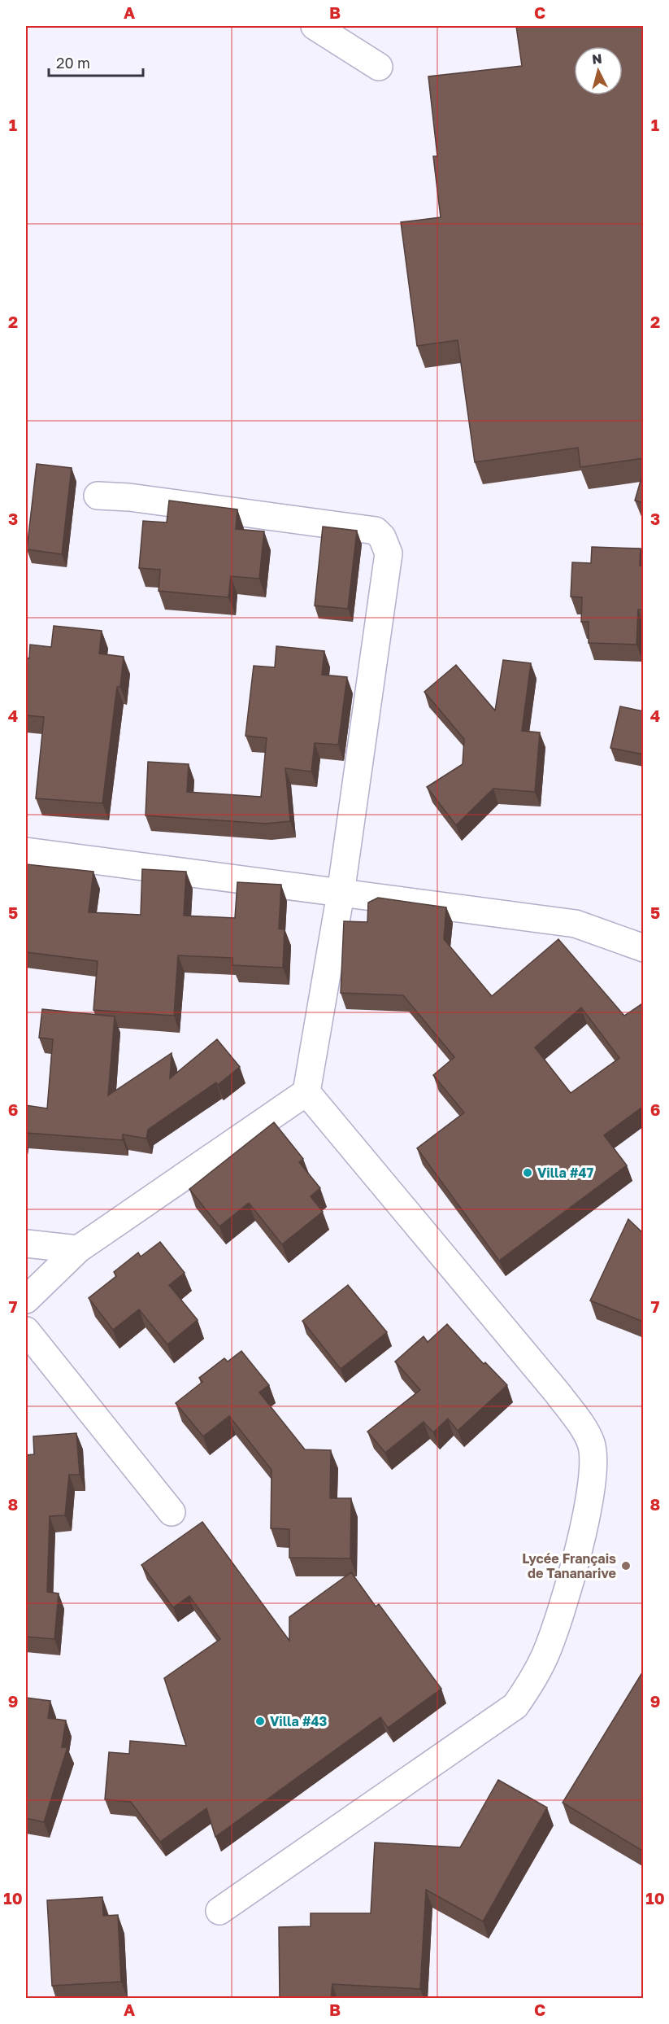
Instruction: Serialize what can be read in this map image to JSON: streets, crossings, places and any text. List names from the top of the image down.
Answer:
{
  "places": ["Villa #47", "Lycée Français de Tananarive", "Villa #43"],
  "scale_bar": "20 m",
  "north": "top",
  "grid": {
    "columns": ["A", "B", "C"],
    "rows": [
      "1",
      "2",
      "3",
      "4",
      "5",
      "6",
      "7",
      "8",
      "9",
      "10"
    ]
  }
}
